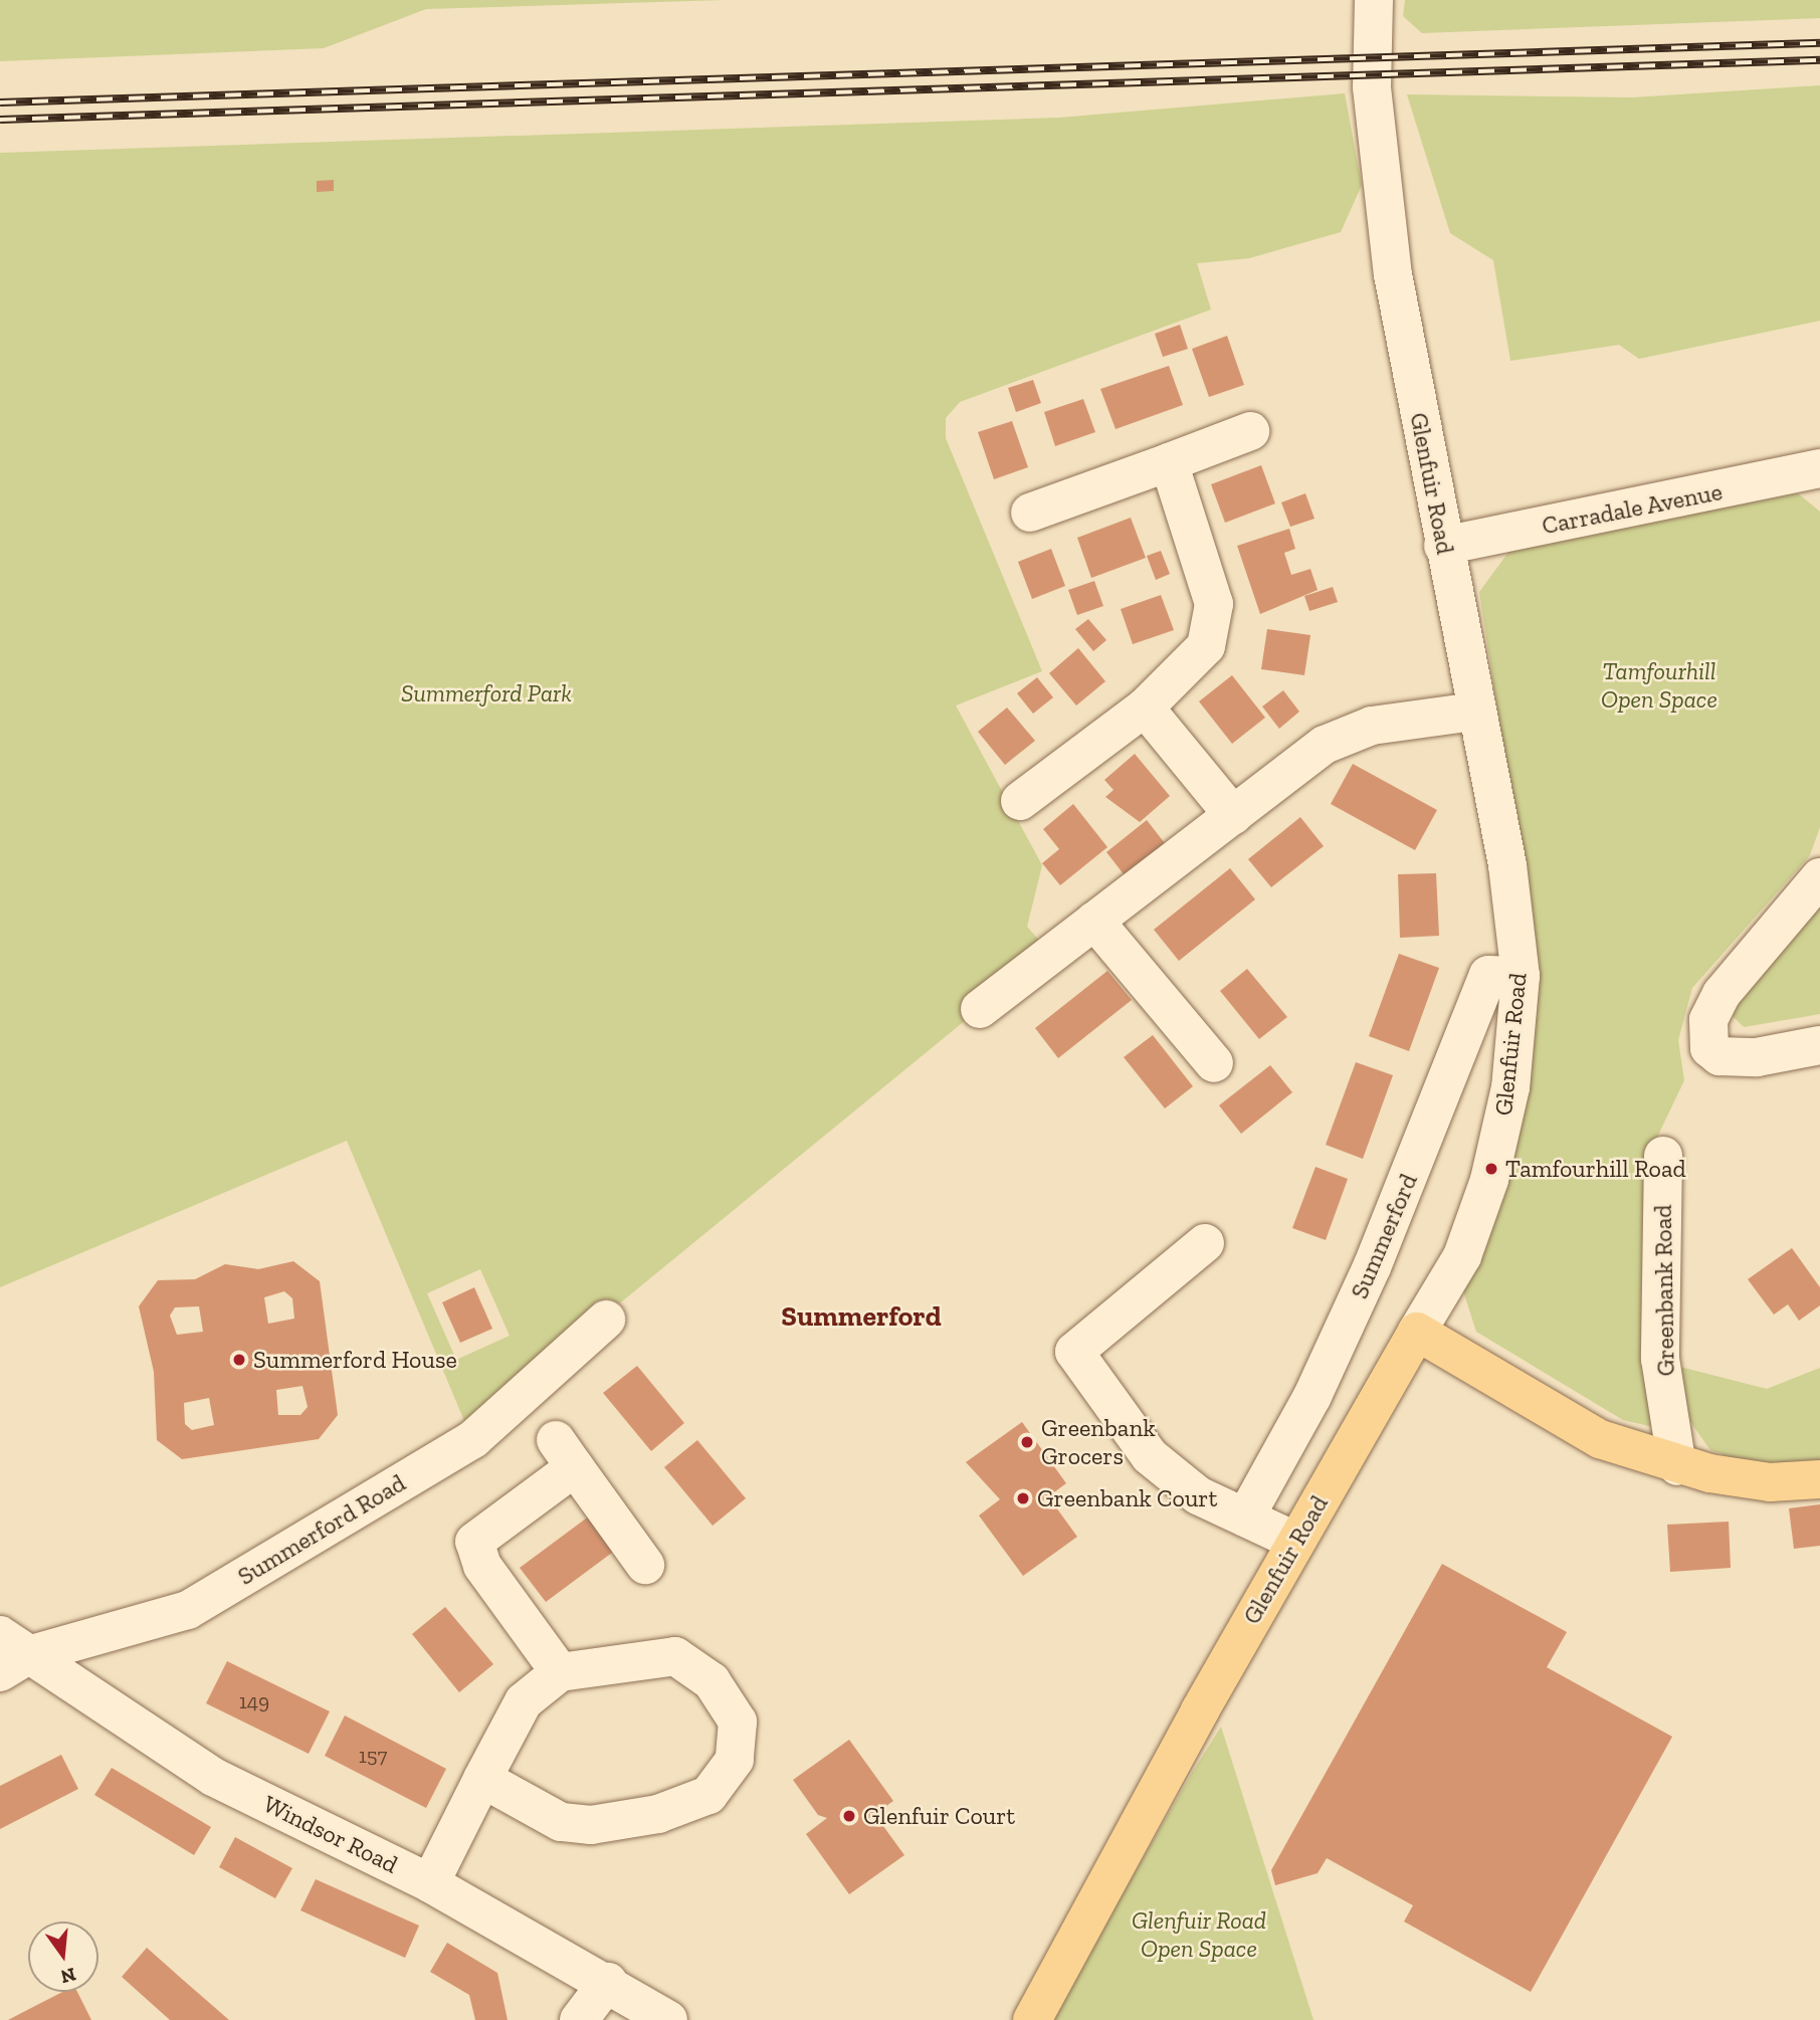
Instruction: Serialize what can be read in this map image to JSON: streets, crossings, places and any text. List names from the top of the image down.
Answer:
{
  "streets": {
    "main road": ["Glenfuir Road"],
    "street": [
      "Carradale Avenue",
      "Summerford",
      "Greenbank Road",
      "Summerford Road",
      "Windsor Road"
    ]
  },
  "crossings": [
    ["Glenfuir Road", "Carradale Avenue"],
    ["Glenfuir Road", "Summerford"],
    ["Summerford Road", "Windsor Road"]
  ],
  "districts": ["Summerford"],
  "parks": ["Tamfourhill Open Space", "Summerford Park", "Glenfuir Road Open Space"],
  "places": [
    "Tamfourhill Road",
    "Summerford House",
    "Greenbank Grocers",
    "Greenbank Court",
    "Glenfuir Court"
  ],
  "house_numbers": ["149", "157"],
  "north": "bottom"
}
